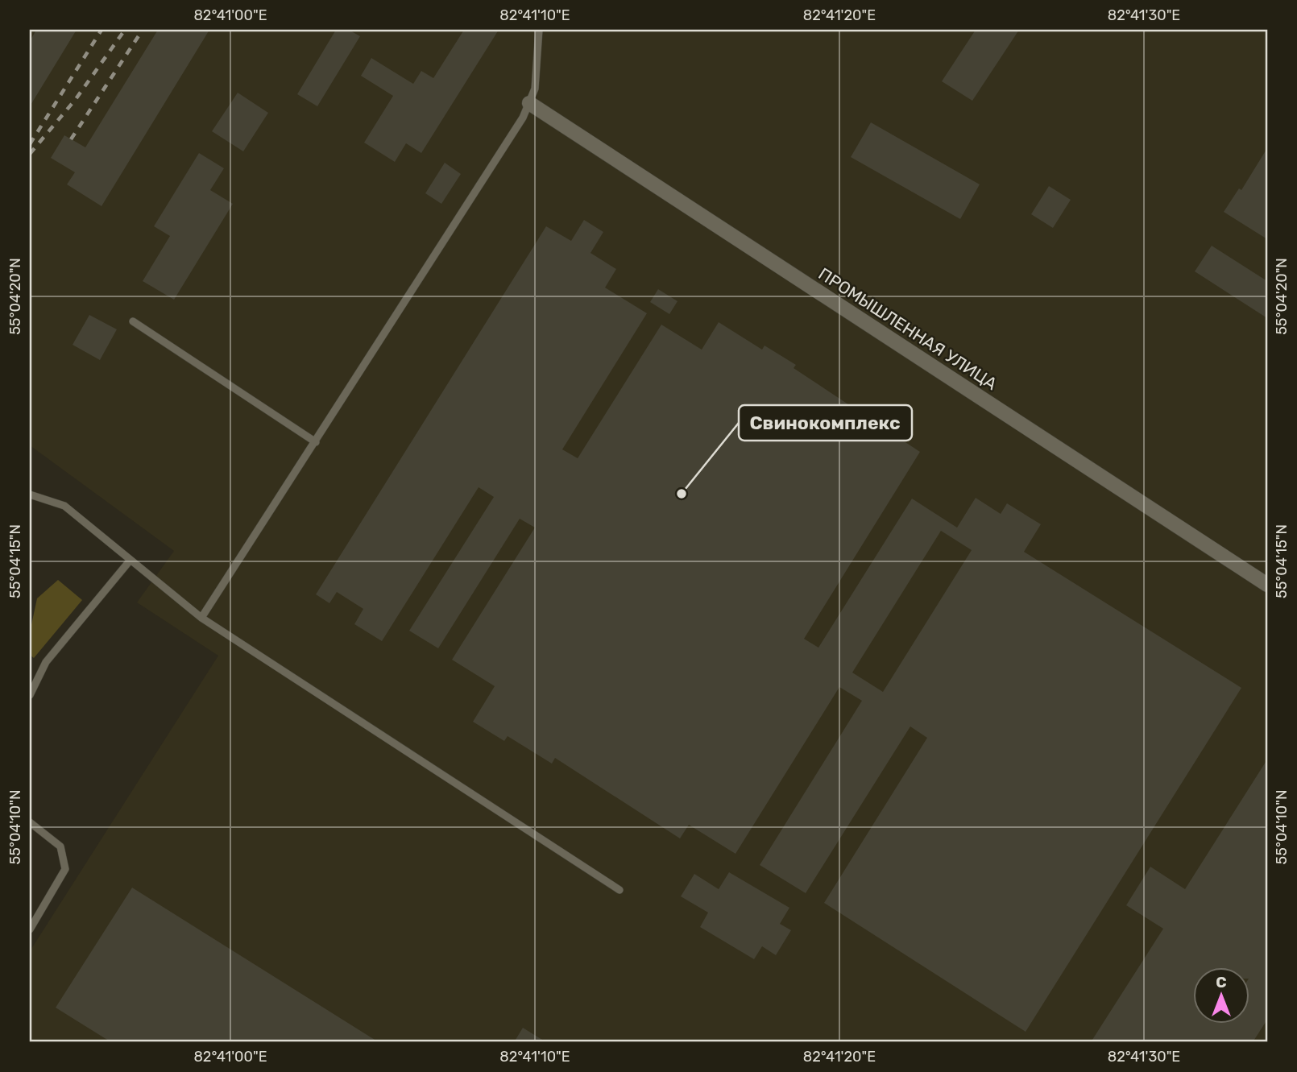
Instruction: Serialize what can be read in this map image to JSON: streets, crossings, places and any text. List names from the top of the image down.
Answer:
{
  "streets": {
    "street": ["ПРОМЫШЛЕННАЯ УЛИЦА"]
  },
  "places": ["Свинокомплекс"],
  "north": "top",
  "coordinates": [
    "82°41'00\"E",
    "82°41'10\"E",
    "82°41'20\"E",
    "82°41'30\"E",
    "55°04'20\"N",
    "55°04'15\"N",
    "55°04'10\"N"
  ]
}
